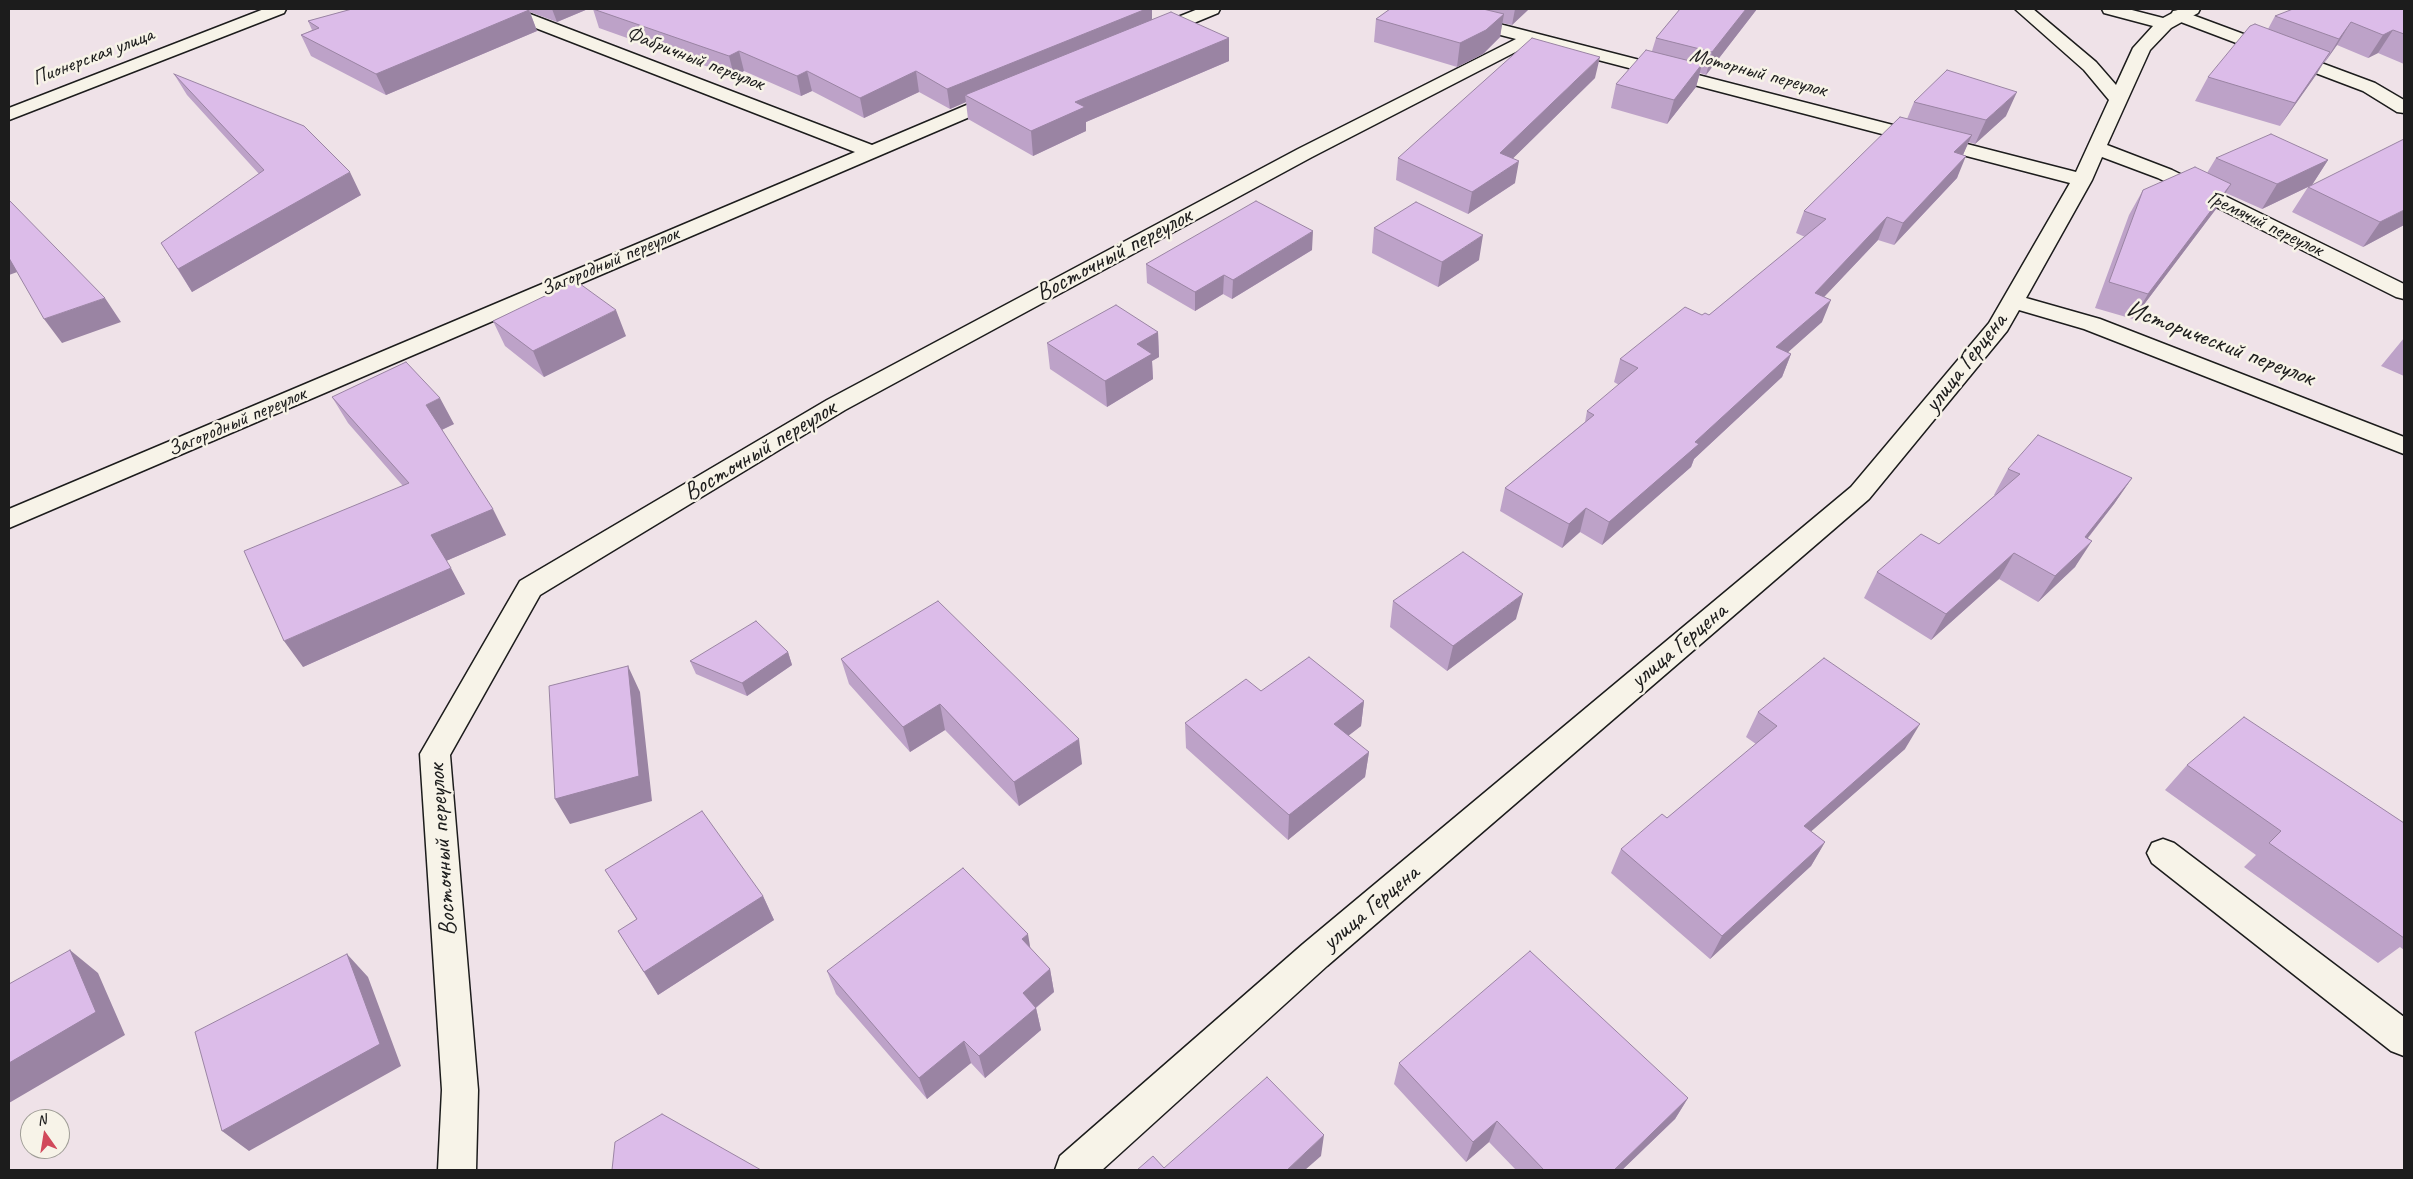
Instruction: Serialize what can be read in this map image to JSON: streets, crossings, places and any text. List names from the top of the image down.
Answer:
{
  "streets": {
    "street": [
      "Пионерская улица",
      "Фабричный переулок",
      "Моторный переулок",
      "Гремячий переулок",
      "Восточный переулок",
      "Загородный переулок",
      "Исторический переулок",
      "улица Герцена"
    ]
  },
  "crossings": [
    ["Фабричный переулок", "Загородный переулок"],
    ["Моторный переулок", "Восточный переулок"],
    ["Моторный переулок", "улица Герцена"],
    ["Гремячий переулок", "улица Герцена"],
    ["Исторический переулок", "улица Герцена"]
  ],
  "north": "top"
}
